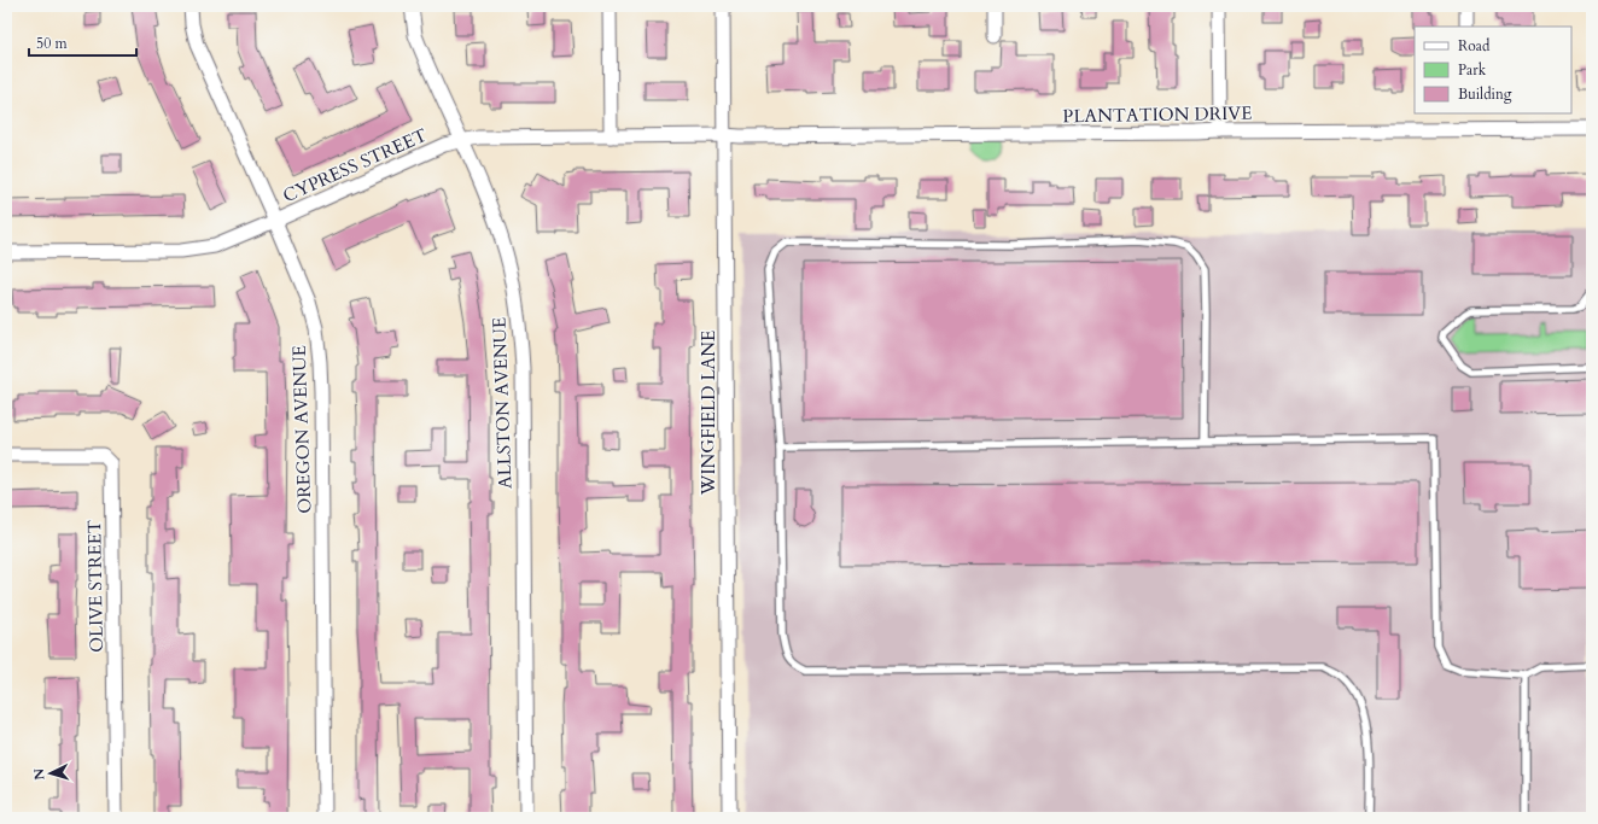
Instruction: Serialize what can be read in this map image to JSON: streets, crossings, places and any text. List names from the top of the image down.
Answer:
{
  "streets": {
    "street": [
      "PLANTATION DRIVE",
      "CYPRESS STREET",
      "ALLSTON AVENUE",
      "WINGFIELD LANE",
      "OREGON AVENUE",
      "OLIVE STREET"
    ]
  },
  "crossings": [
    ["PLANTATION DRIVE", "CYPRESS STREET"],
    ["PLANTATION DRIVE", "WINGFIELD LANE"],
    ["CYPRESS STREET", "ALLSTON AVENUE"],
    ["CYPRESS STREET", "WINGFIELD LANE"],
    ["CYPRESS STREET", "OREGON AVENUE"]
  ],
  "legend": ["Road", "Park", "Building"],
  "scale_bar": "50 m",
  "north": "left"
}
